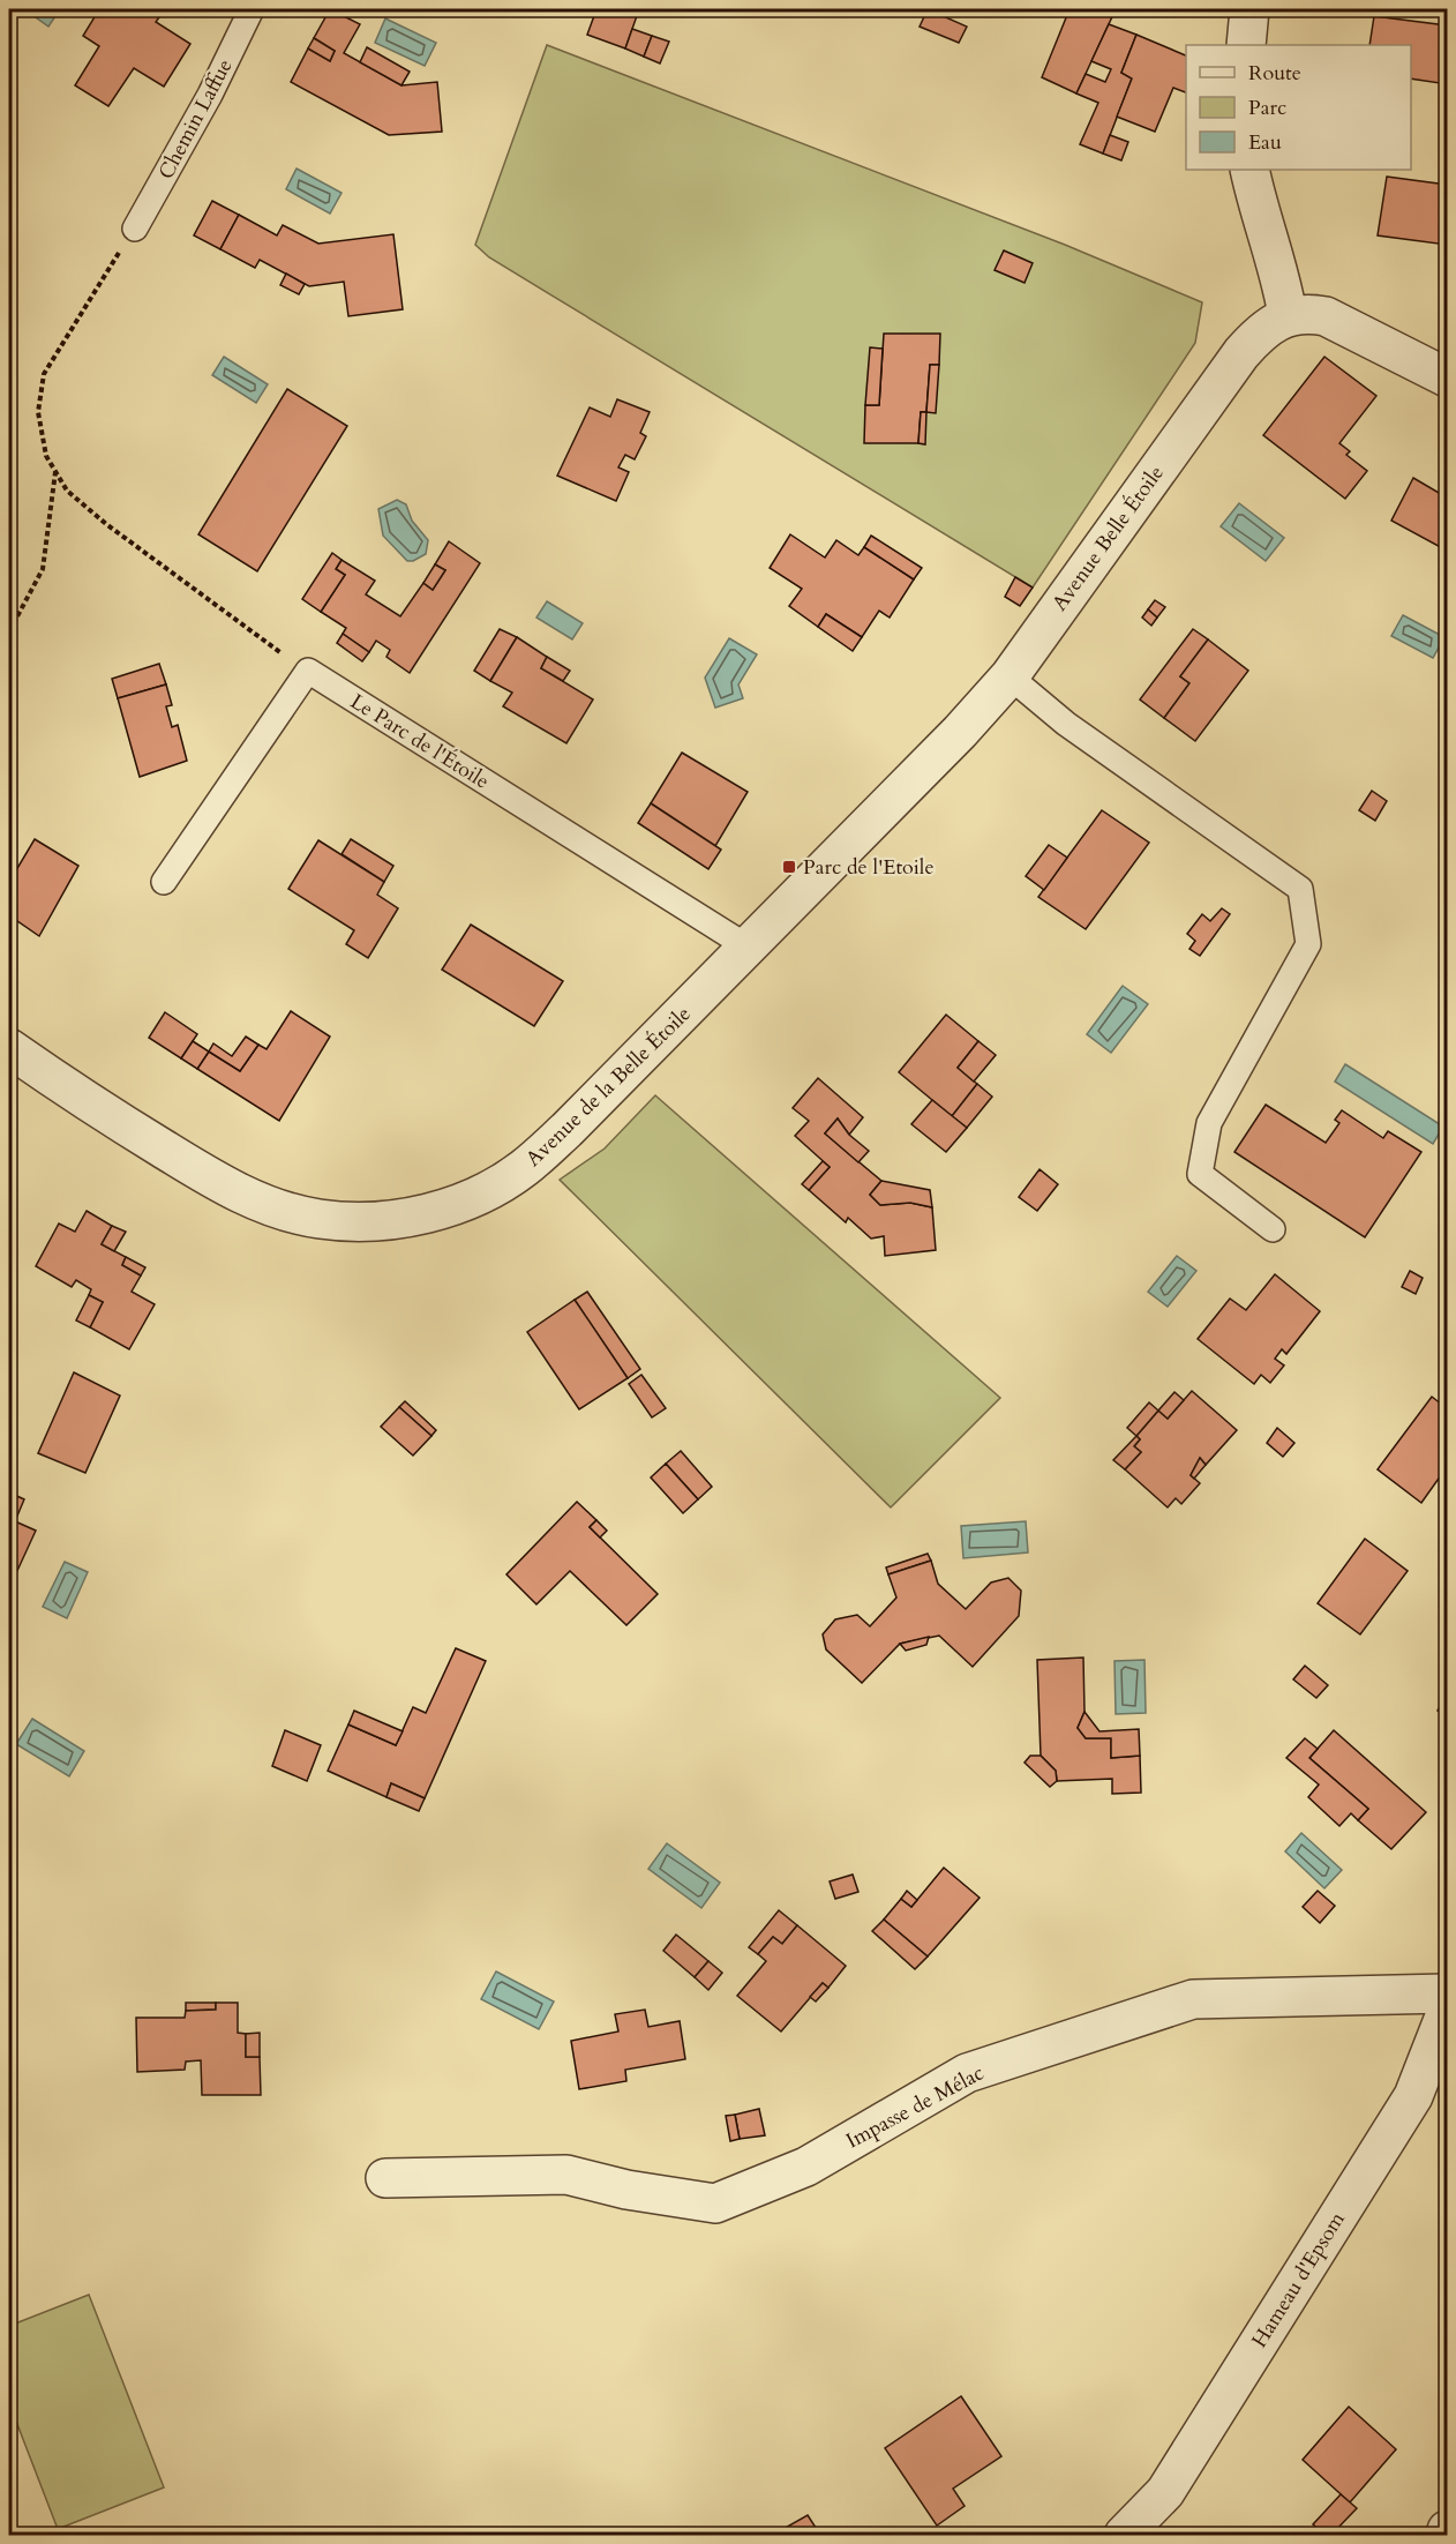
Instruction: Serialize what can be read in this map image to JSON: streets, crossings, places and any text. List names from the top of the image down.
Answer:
{
  "streets": {
    "street": [
      "Avenue Belle Étoile",
      "Avenue de la Belle Étoile",
      "Impasse de Mélac",
      "Hameau d'Epsom"
    ],
    "lane": ["Chemin Laffue", "Le Parc de l'Étoile"]
  },
  "crossings": [
    ["Avenue Belle Étoile", "Avenue de la Belle Étoile"],
    ["Le Parc de l'Étoile", "Avenue de la Belle Étoile"]
  ],
  "places": {
    "transit": ["Parc de l'Etoile"]
  },
  "legend": ["Route", "Parc", "Eau"]
}
